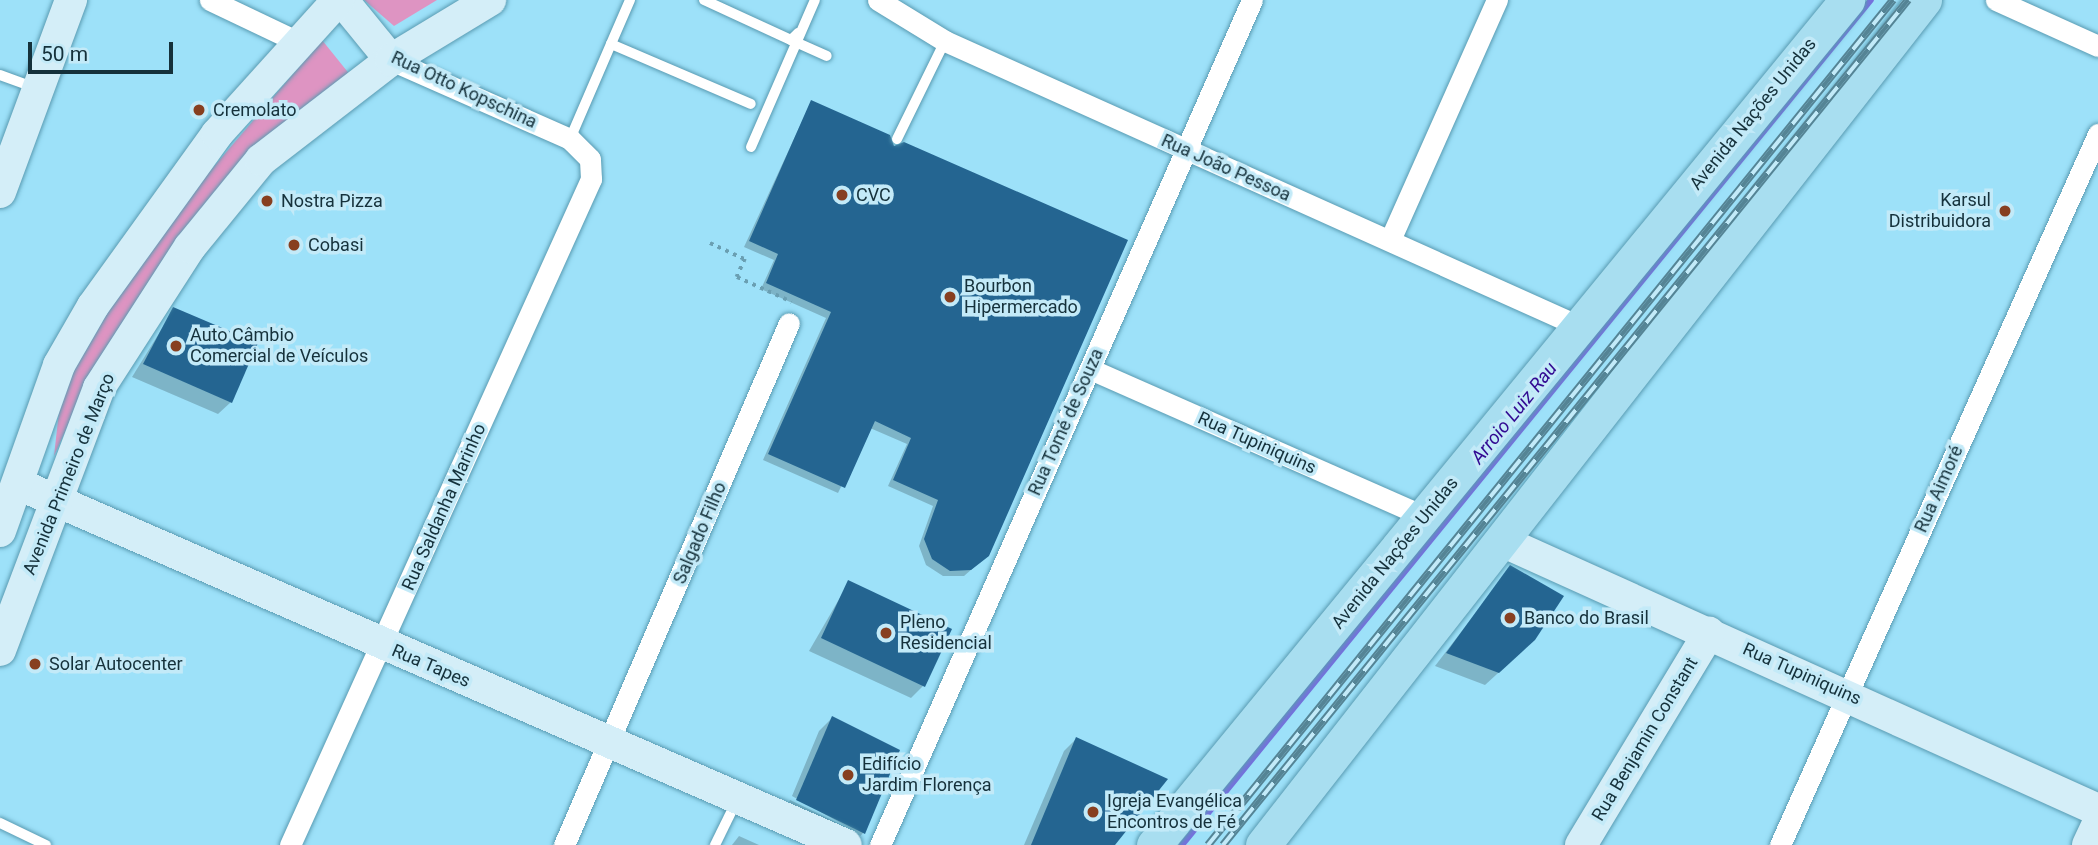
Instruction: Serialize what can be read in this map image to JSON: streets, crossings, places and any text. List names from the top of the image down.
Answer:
{
  "streets": {
    "main road": ["Avenida Nações Unidas"],
    "street": [
      "Rua Otto Kopschina",
      "Rua João Pessoa",
      "Rua Tomé de Souza",
      "Rua Tupiniquins",
      "Avenida Primeiro de Março",
      "Rua Aimoré",
      "Rua Saldanha Marinho",
      "Salgado Filho",
      "Rua Tapes",
      "Rua Benjamin Constant"
    ]
  },
  "crossings": [
    ["Rua Otto Kopschina", "Avenida Primeiro de Março"],
    ["Rua Otto Kopschina", "Rua Saldanha Marinho"],
    ["Avenida Nações Unidas", "Rua João Pessoa"],
    ["Avenida Nações Unidas", "Rua Tupiniquins"],
    ["Rua João Pessoa", "Rua Tomé de Souza"],
    ["Rua Tomé de Souza", "Rua Tupiniquins"],
    ["Rua Tupiniquins", "Rua Aimoré"],
    ["Rua Tupiniquins", "Rua Benjamin Constant"],
    ["Avenida Primeiro de Março", "Rua Tapes"],
    ["Rua Saldanha Marinho", "Rua Tapes"],
    ["Salgado Filho", "Rua Tapes"]
  ],
  "water": ["Arroio Luiz Rau"],
  "places": [
    "Cremolato",
    "CVC",
    "Nostra Pizza",
    "Karsul Distribuidora",
    "Cobasi",
    "Bourbon Hipermercado",
    "Auto Câmbio Comercial de Veículos",
    "Banco do Brasil",
    "Pleno Residencial",
    "Solar Autocenter",
    "Edifício Jardim Florença",
    "Igreja Evangélica Encontros de Fé"
  ],
  "scale_bar": "50 m"
}
